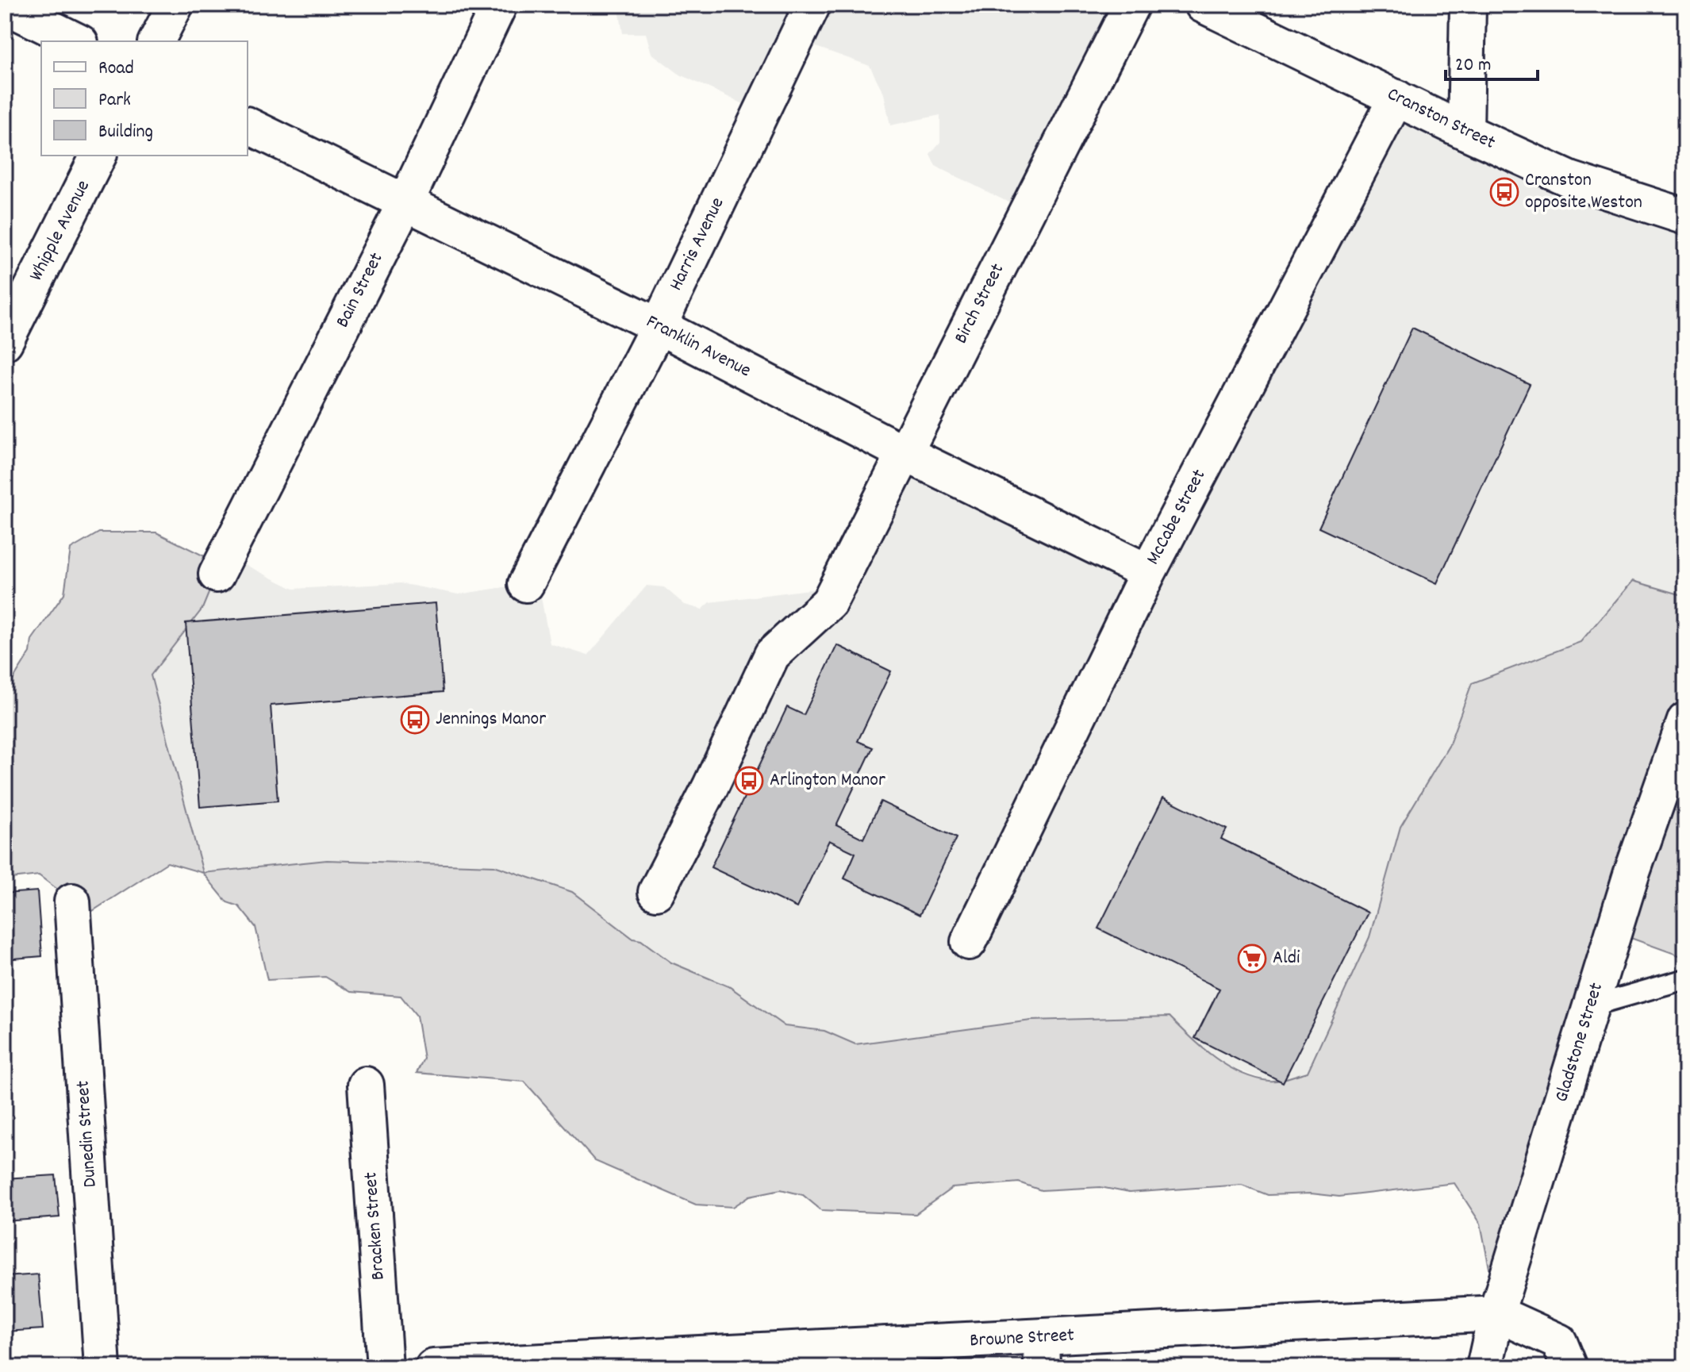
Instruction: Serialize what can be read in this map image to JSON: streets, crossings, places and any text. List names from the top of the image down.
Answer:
{
  "streets": {
    "street": [
      "Cranston Street",
      "Whipple Avenue",
      "Harris Avenue",
      "Bain Street",
      "Birch Street",
      "Franklin Avenue",
      "McCabe Street",
      "Gladstone Street",
      "Dunedin Street",
      "Bracken Street",
      "Browne Street"
    ]
  },
  "crossings": [
    ["Cranston Street", "McCabe Street"],
    ["Harris Avenue", "Franklin Avenue"],
    ["Bain Street", "Franklin Avenue"],
    ["Birch Street", "Franklin Avenue"],
    ["Franklin Avenue", "McCabe Street"],
    ["Gladstone Street", "Browne Street"]
  ],
  "places": {
    "bus stop": ["Cranston opposite Weston", "Jennings Manor", "Arlington Manor"],
    "supermarket": ["Aldi"]
  },
  "legend": ["Road", "Park", "Building"],
  "scale_bar": "20 m"
}
